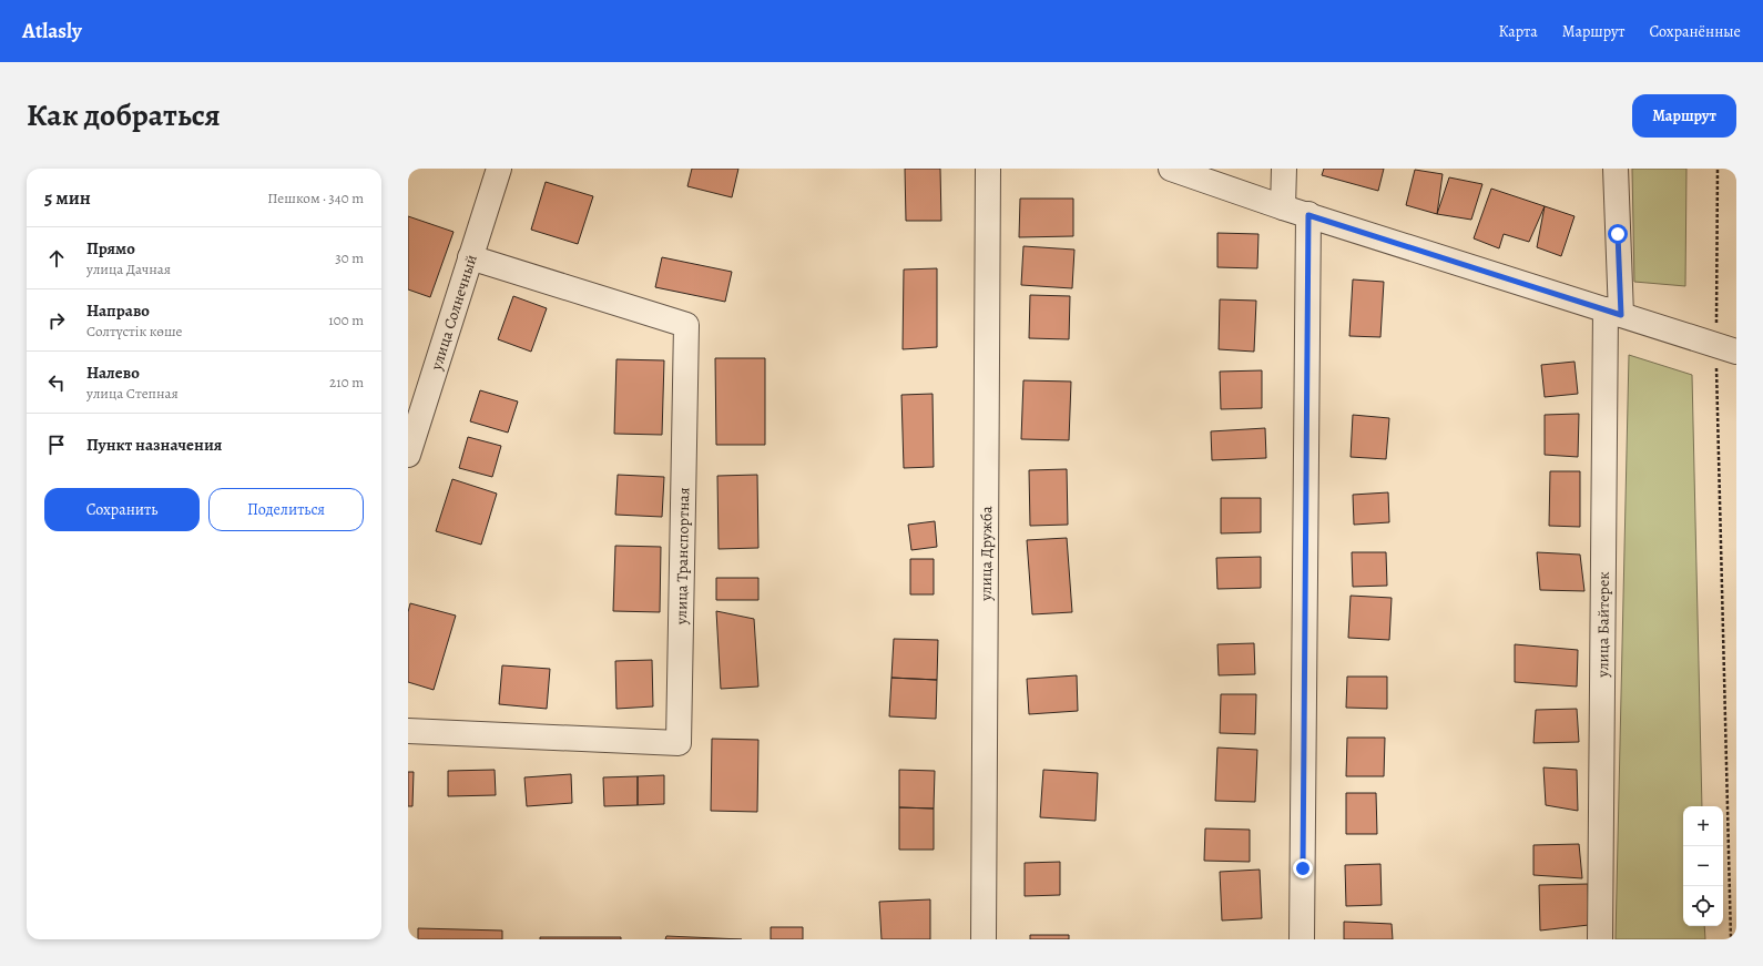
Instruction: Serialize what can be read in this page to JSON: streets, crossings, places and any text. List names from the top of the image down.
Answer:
{
  "streets": {
    "street": [
      "улица Солнечный",
      "улица Дружба",
      "улица Транспортная",
      "улица Байтерек"
    ]
  },
  "crossings": [
    ["улица Солнечный", "улица Транспортная"]
  ],
  "page": {
    "header": "Atlasly",
    "nav": ["Карта", "Маршрут", "Сохранённые"],
    "title": "Как добраться",
    "buttons": [
      "Маршрут",
      ["Сохранить", "Поделиться"]
    ],
    "heading": ["5 мин", "Пешком · 340 m"],
    "list": [
      ["Прямо", "улица Дачная", "30 m"],
      ["Направо", "Солтүстік көше", "100 m"],
      ["Налево", "улица Степная", "210 m"],
      "Пункт назначения"
    ],
    "map_buttons": ["+", "−"]
  }
}
